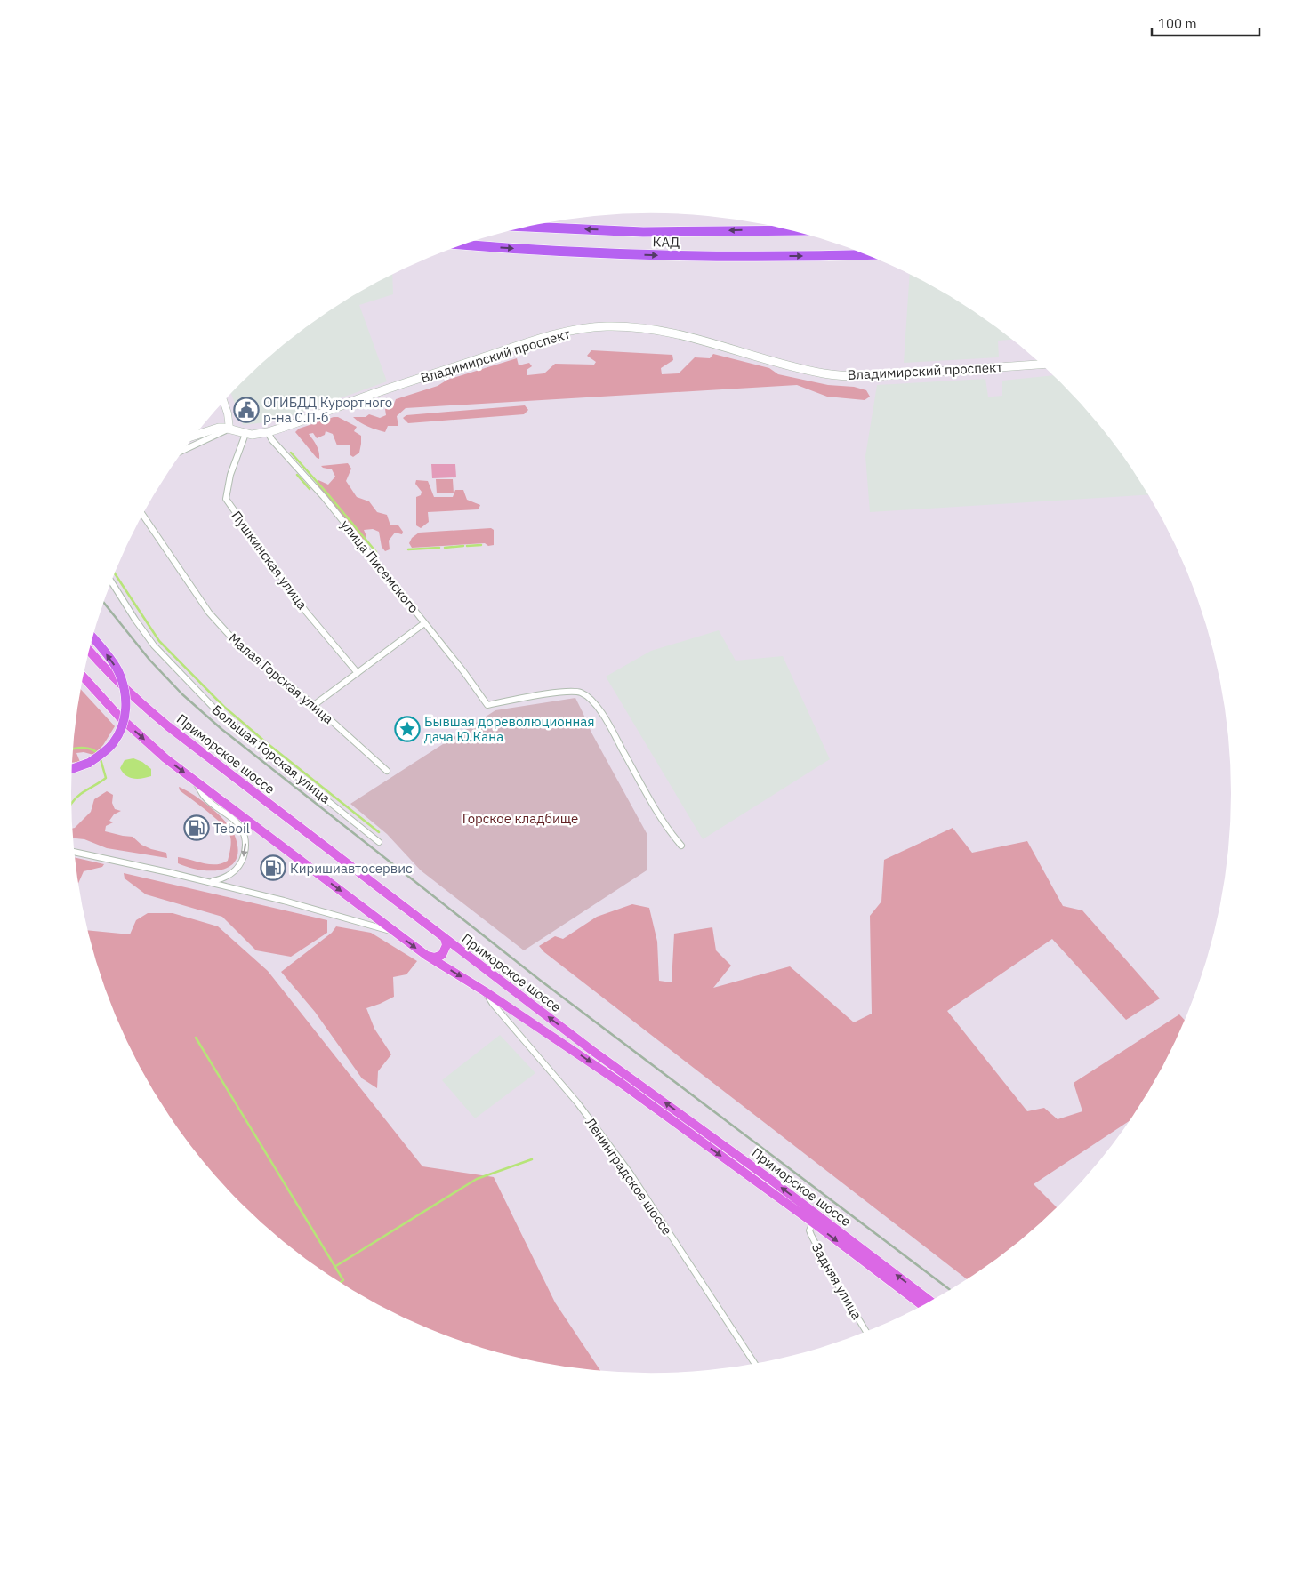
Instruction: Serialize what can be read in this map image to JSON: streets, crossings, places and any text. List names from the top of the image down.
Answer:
{
  "streets": {
    "highway": ["КАД"],
    "main road": ["Владимирский проспект", "Приморское шоссе"],
    "street": [
      "Пушкинская улица",
      "улица Писемского",
      "Малая Горская улица",
      "Большая Горская улица",
      "Ленинградское шоссе",
      "Задняя улица"
    ]
  },
  "crossings": [
    ["Владимирский проспект", "Пушкинская улица"],
    ["Владимирский проспект", "улица Писемского"],
    ["Приморское шоссе", "Ленинградское шоссе"],
    ["Приморское шоссе", "Задняя улица"]
  ],
  "parks": ["Горское кладбище"],
  "places": {
    "public building": ["ОГИБДД Курортного р-на С.П-б"],
    "place": ["Бывшая дореволюционная дача Ю.Кана"],
    "fuel station": ["Teboil", "Киришиавтосервис"]
  },
  "scale_bar": "100 m"
}
